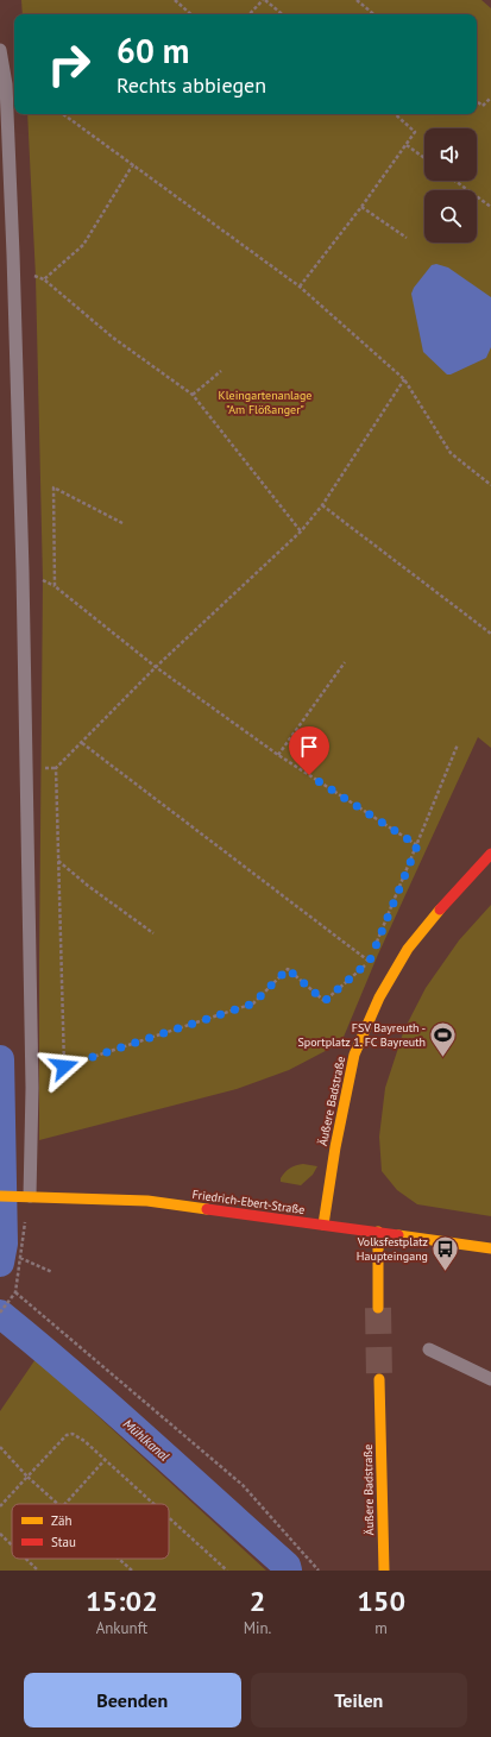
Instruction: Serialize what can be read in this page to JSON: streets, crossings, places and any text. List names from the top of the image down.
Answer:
{
  "streets": {
    "street": ["Äußere Badstraße", "Friedrich-Ebert-Straße"]
  },
  "crossings": [
    ["Äußere Badstraße", "Friedrich-Ebert-Straße"]
  ],
  "water": ["Mühlkanal"],
  "parks": ["Kleingartenanlage \"Am Flößanger\""],
  "places": {
    "sports": ["FSV Bayreuth - Sportplatz 1. FC Bayreuth"],
    "bus stop": ["Volksfestplatz Haupteingang"]
  },
  "legend": ["Zäh", "Stau"],
  "page": {
    "turn": ["60 m", "Rechts abbiegen"],
    "eta": [
      "15:02",
      "Ankunft",
      "2",
      "Min.",
      "150",
      "m"
    ],
    "buttons": ["Beenden", "Teilen"]
  }
}
